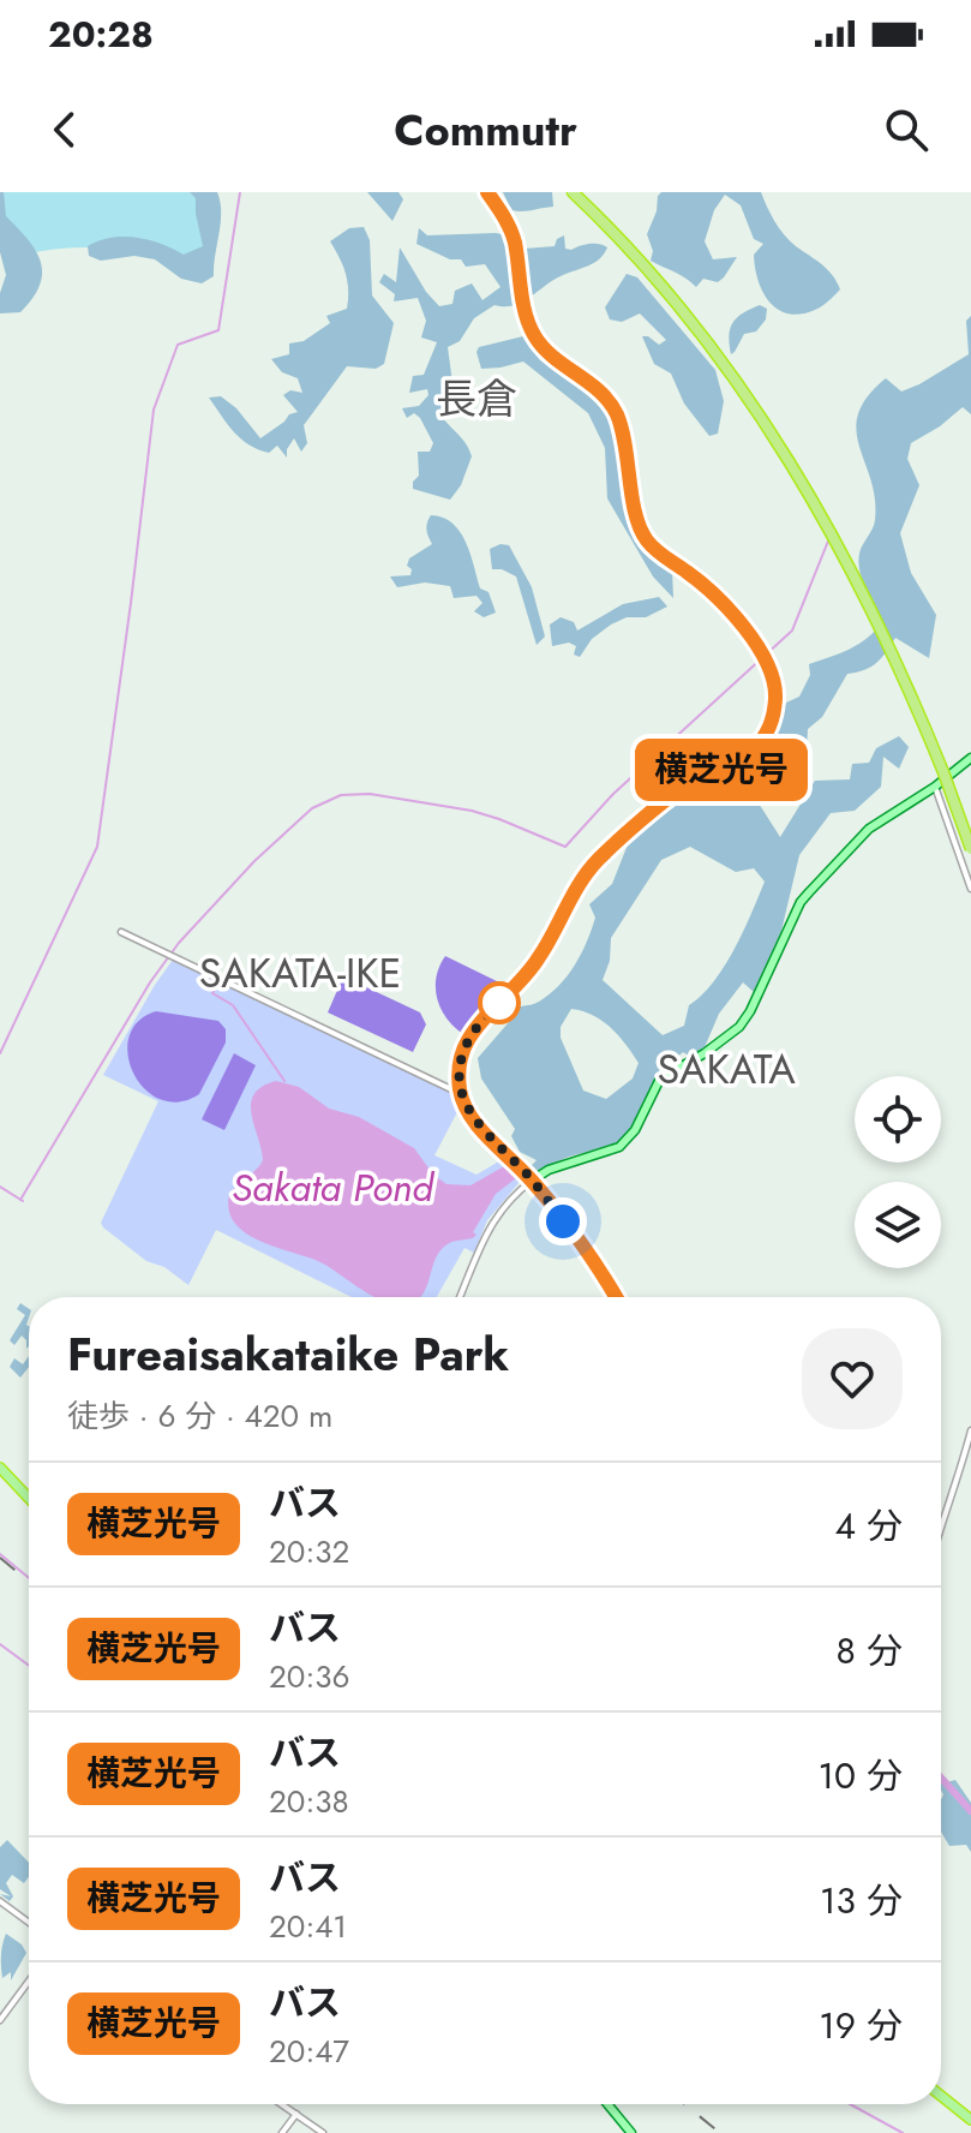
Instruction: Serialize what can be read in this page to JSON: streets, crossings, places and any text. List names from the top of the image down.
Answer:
{
  "districts": ["長倉", "SAKATA-IKE", "SAKATA"],
  "water": ["Sakata Pond"],
  "lines": ["bus line 横芝光号"],
  "page": {
    "status": "20:28",
    "header": "Commutr",
    "on_map": "横芝光号",
    "heading": ["Fureaisakataike Park", "徒歩 · 6 分 · 420 m"],
    "list": [
      {
        "mark": "横芝光号",
        "name": "バス",
        "note": "20:32",
        "value": "4 分"
      },
      {
        "mark": "横芝光号",
        "name": "バス",
        "note": "20:36",
        "value": "8 分"
      },
      {
        "mark": "横芝光号",
        "name": "バス",
        "note": "20:38",
        "value": "10 分"
      },
      {
        "mark": "横芝光号",
        "name": "バス",
        "note": "20:41",
        "value": "13 分"
      },
      {
        "mark": "横芝光号",
        "name": "バス",
        "note": "20:47",
        "value": "19 分"
      }
    ]
  }
}
